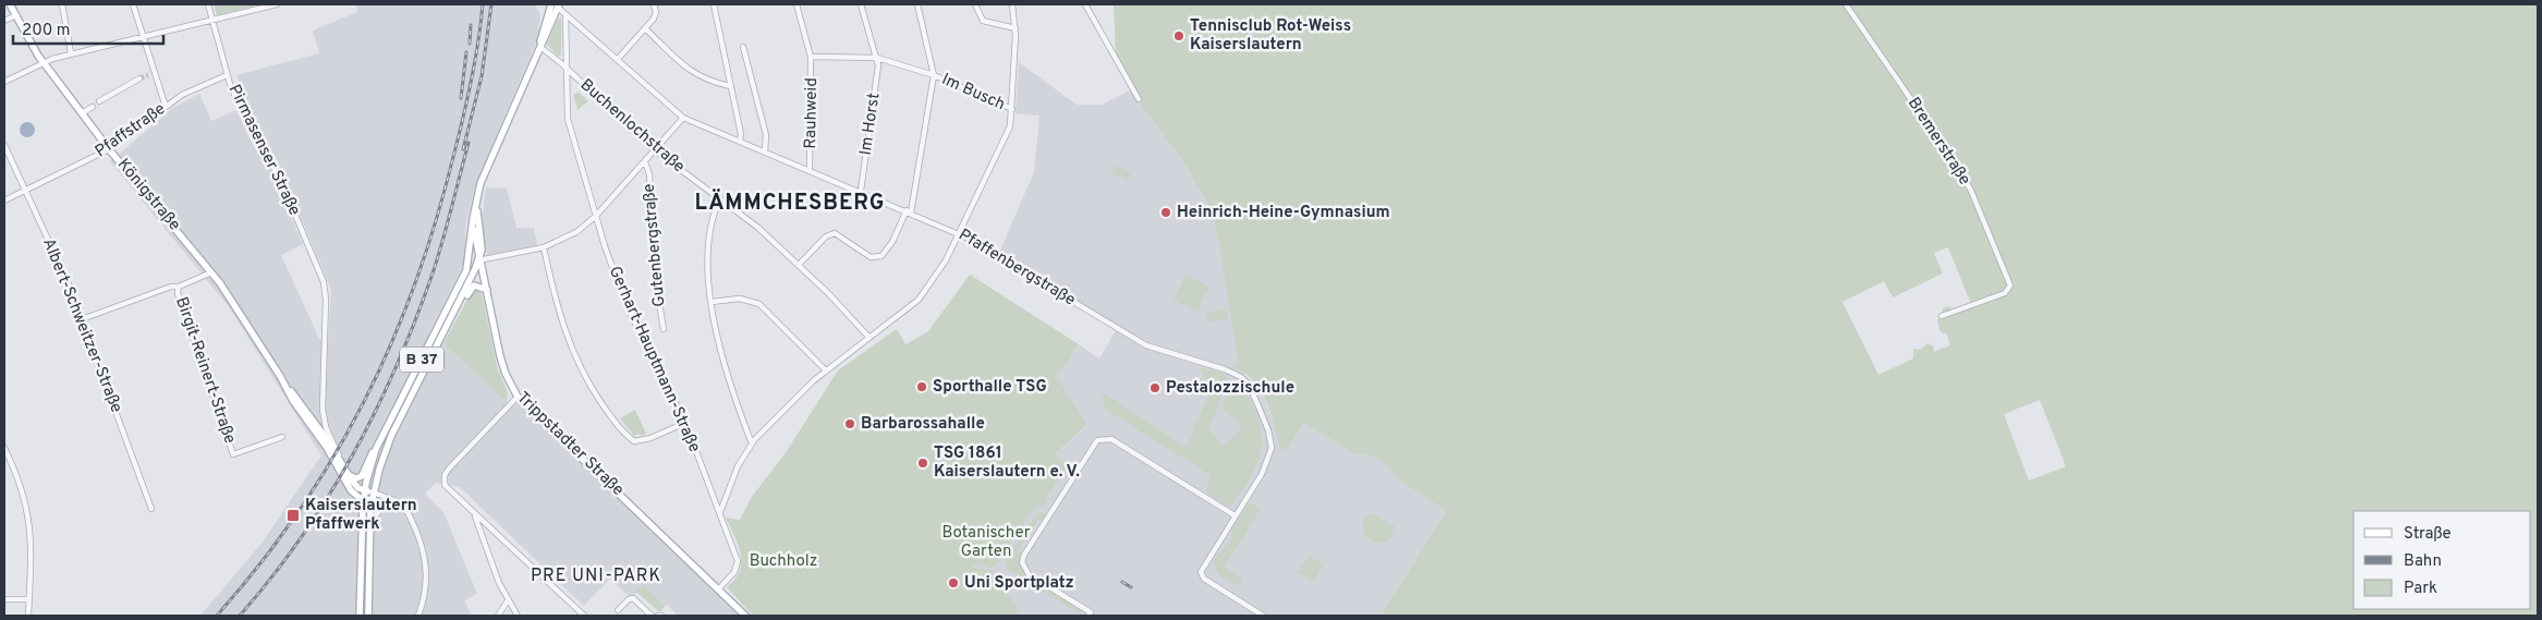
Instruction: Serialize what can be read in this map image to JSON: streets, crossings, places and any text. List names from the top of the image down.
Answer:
{
  "streets": {
    "main road": ["Königstraße", "B 37", "Trippstadter Straße"],
    "street": [
      "Im Busch",
      "Rauhweid",
      "Im Horst",
      "Buchenlochstraße",
      "Pfaffstraße",
      "Bremerstraße",
      "Pirmasenser Straße",
      "Gutenbergstraße",
      "Pfaffenbergstraße",
      "Albert-Schweitzer-Straße",
      "Gerhart-Hauptmann-Straße",
      "Birgit-Reinert-Straße"
    ]
  },
  "crossings": [
    ["Im Busch", "Rauhweid"],
    ["Im Busch", "Im Horst"],
    ["Rauhweid", "Pfaffenbergstraße"],
    ["Im Horst", "Pfaffenbergstraße"],
    ["Buchenlochstraße", "Gerhart-Hauptmann-Straße"],
    ["Buchenlochstraße", "Trippstadter Straße"],
    ["Pfaffstraße", "Pirmasenser Straße"],
    ["Pfaffstraße", "Königstraße"],
    ["Pfaffstraße", "Albert-Schweitzer-Straße"],
    ["Pirmasenser Straße", "Königstraße"],
    ["Königstraße", "B 37"],
    ["Königstraße", "Birgit-Reinert-Straße"],
    ["Pfaffenbergstraße", "Gerhart-Hauptmann-Straße"],
    ["Pfaffenbergstraße", "Trippstadter Straße"],
    ["Albert-Schweitzer-Straße", "Birgit-Reinert-Straße"],
    ["B 37", "Trippstadter Straße"],
    ["Gerhart-Hauptmann-Straße", "Trippstadter Straße"]
  ],
  "districts": ["LÄMMCHESBERG", "PRE UNI-PARK"],
  "parks": ["Botanischer Garten", "Buchholz"],
  "places": {
    "other": [
      "Tennisclub Rot-Weiss Kaiserslautern",
      "Heinrich-Heine-Gymnasium",
      "Sporthalle TSG",
      "Pestalozzischule",
      "Barbarossahalle",
      "TSG 1861 Kaiserslautern e. V.",
      "Uni Sportplatz"
    ],
    "transit": ["Kaiserslautern Pfaffwerk"]
  },
  "legend": ["Straße", "Bahn", "Park"],
  "scale_bar": "200 m"
}
